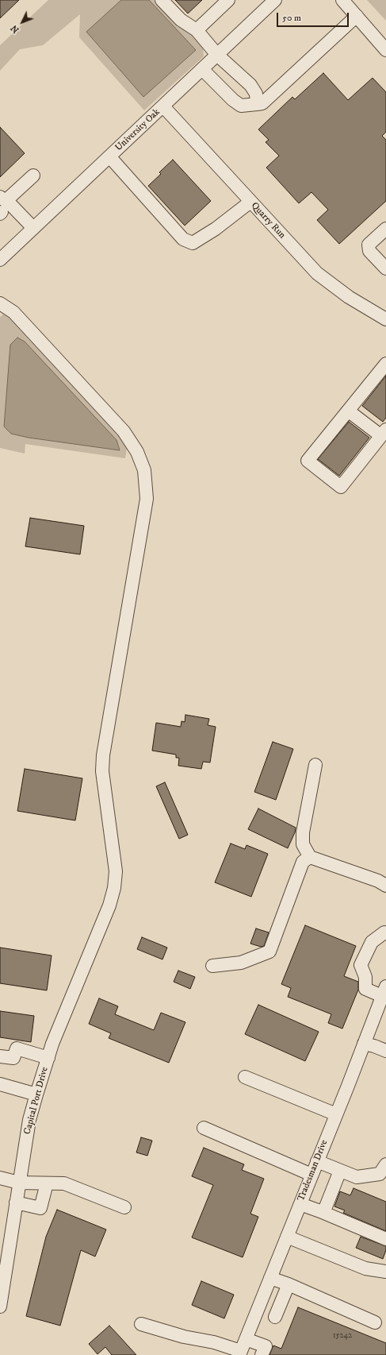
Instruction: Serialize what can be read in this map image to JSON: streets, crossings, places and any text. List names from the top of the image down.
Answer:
{
  "streets": {
    "street": [
      "University Oak",
      "Quarry Run",
      "Capital Port Drive",
      "Tradesman Drive"
    ]
  },
  "crossings": [
    ["University Oak", "Quarry Run"]
  ],
  "house_numbers": ["15242"],
  "scale_bar": "50 m",
  "north": "bottom left"
}
